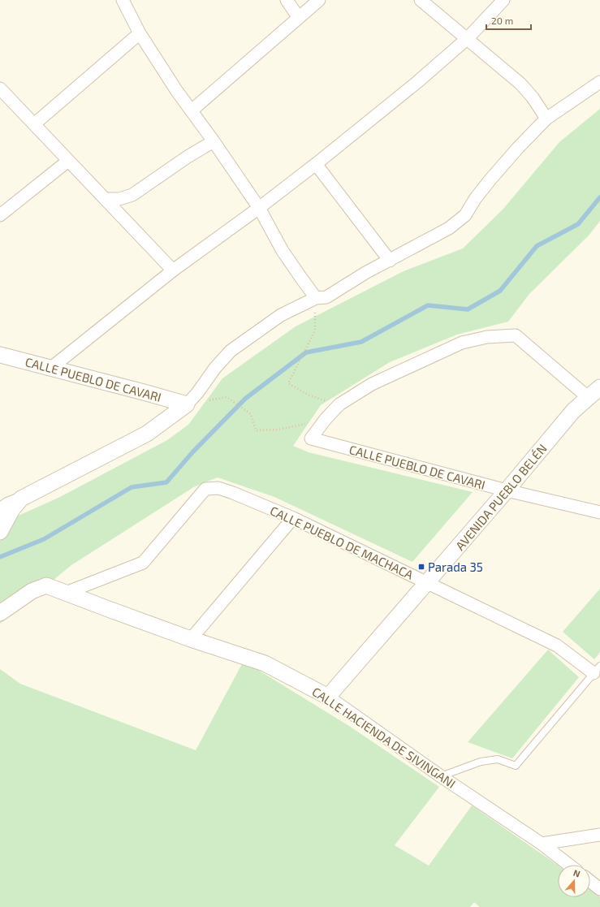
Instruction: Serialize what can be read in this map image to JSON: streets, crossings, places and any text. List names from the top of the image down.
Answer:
{
  "streets": {
    "street": [
      "CALLE PUEBLO DE CAVARI",
      "AVENIDA PUEBLO BELÉN",
      "CALLE PUEBLO DE MACHACA",
      "CALLE HACIENDA DE SIVINGANI"
    ]
  },
  "crossings": [
    ["CALLE PUEBLO DE CAVARI", "AVENIDA PUEBLO BELÉN"],
    ["AVENIDA PUEBLO BELÉN", "CALLE PUEBLO DE MACHACA"],
    ["AVENIDA PUEBLO BELÉN", "CALLE HACIENDA DE SIVINGANI"],
    ["CALLE PUEBLO DE MACHACA", "CALLE HACIENDA DE SIVINGANI"]
  ],
  "places": {
    "transit": ["Parada 35"]
  },
  "scale_bar": "20 m",
  "north": "top"
}
